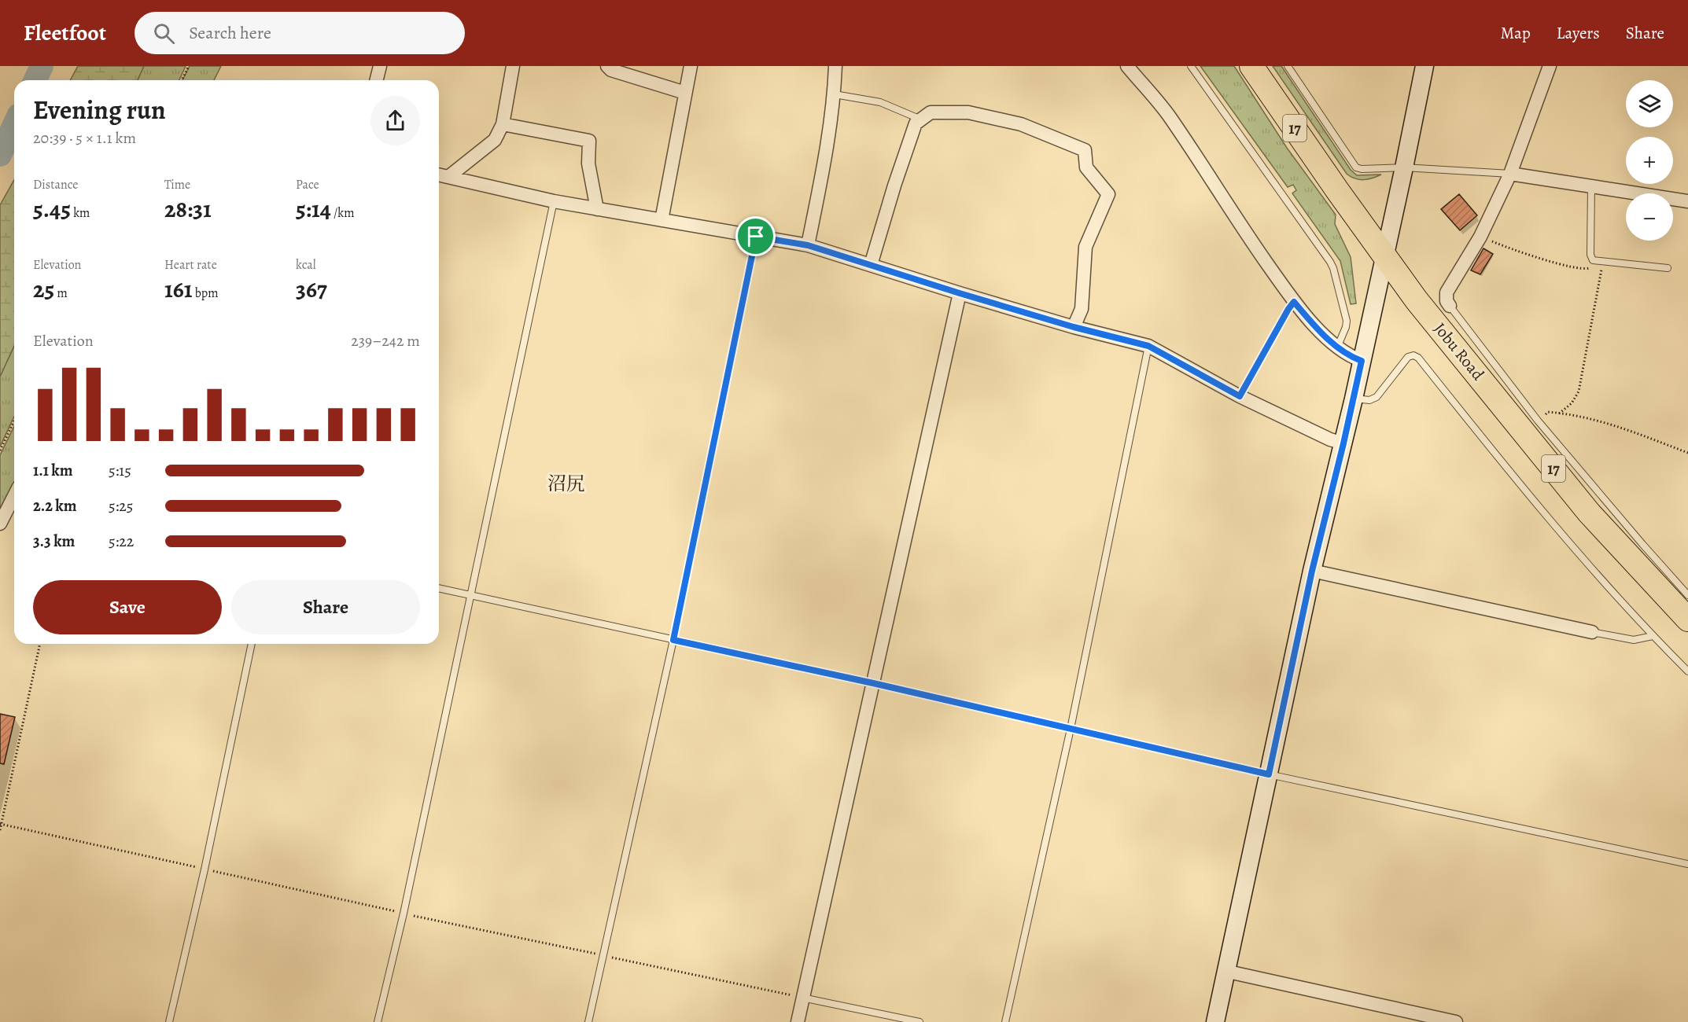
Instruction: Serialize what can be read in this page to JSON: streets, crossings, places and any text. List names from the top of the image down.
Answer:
{
  "streets": {
    "highway": ["17", "Jobu Road"]
  },
  "districts": ["沼尻"],
  "page": {
    "header": "Fleetfoot",
    "search": "Search here",
    "nav": ["Map", "Layers", "Share"],
    "map_buttons": ["+", "−"],
    "heading": ["Evening run", "20:39 · 5 × 1.1 km"],
    "stats": [
      ["Distance", "5.45 km"],
      ["Time", "28:31"],
      ["Pace", "5:14 /km"],
      ["Elevation", "25 m"],
      ["Heart rate", "161 bpm"],
      ["kcal", "367"]
    ],
    "chart": ["Elevation", "239–242 m"],
    "list": [
      {
        "name": "1.1 km",
        "note": "5:15"
      },
      {
        "name": "2.2 km",
        "note": "5:25"
      },
      {
        "name": "3.3 km",
        "note": "5:22"
      }
    ],
    "buttons": ["Save", "Share"]
  }
}
